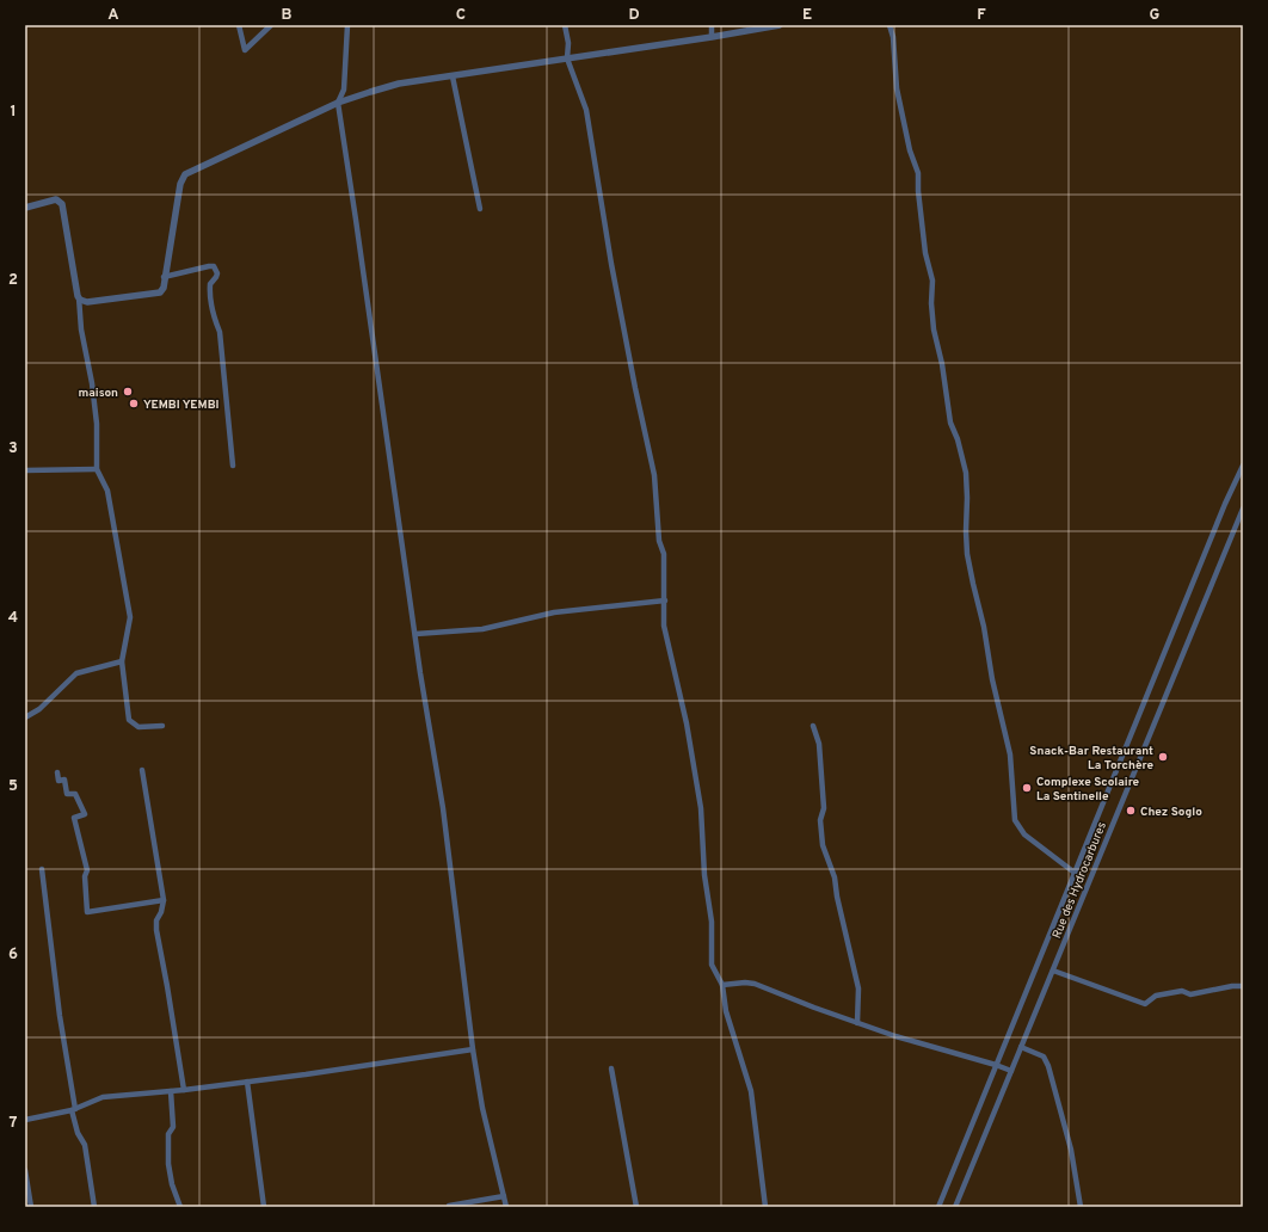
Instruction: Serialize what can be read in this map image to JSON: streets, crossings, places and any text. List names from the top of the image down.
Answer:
{
  "streets": {
    "street": ["Rue des Hydrocarbures"]
  },
  "places": [
    "maison",
    "YEMBI YEMBI",
    "Snack-Bar Restaurant La Torchère",
    "Complexe Scolaire La Sentinelle",
    "Chez Soglo"
  ],
  "grid": {
    "columns": [
      "A",
      "B",
      "C",
      "D",
      "E",
      "F",
      "G"
    ],
    "rows": [
      "1",
      "2",
      "3",
      "4",
      "5",
      "6",
      "7"
    ]
  }
}
